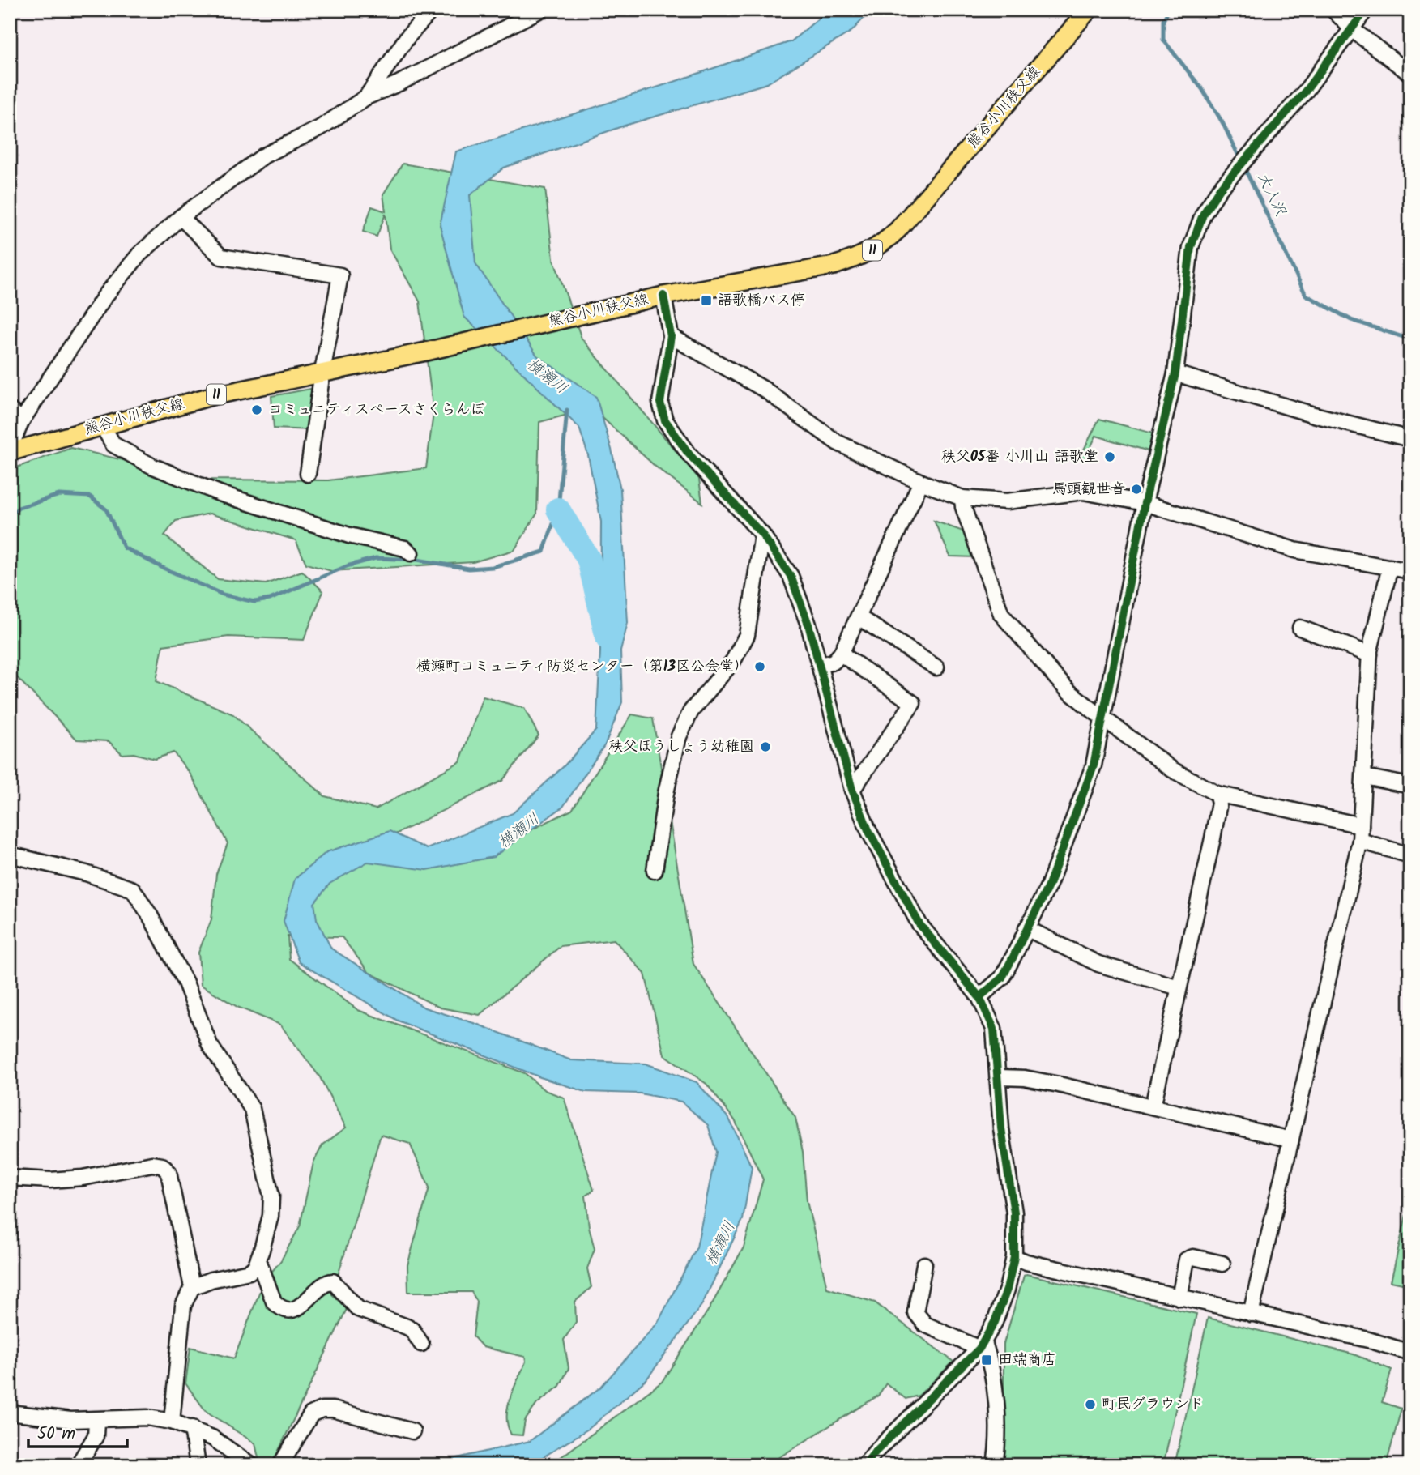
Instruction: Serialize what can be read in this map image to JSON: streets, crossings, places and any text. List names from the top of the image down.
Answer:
{
  "streets": {
    "main road": ["熊谷小川秩父線", "11"]
  },
  "water": ["大入沢", "横瀬川"],
  "places": {
    "transit": ["語歌橋バス停", "田端商店"],
    "other": [
      "コミュニティスペースさくらんぼ",
      "秩父05番 小川山 語歌堂",
      "馬頭観世音",
      "横瀬町コミュニティ防災センター（第13区公会堂）",
      "秩父ほうしょう幼稚園",
      "町民グラウンド"
    ]
  },
  "scale_bar": "50 m"
}
